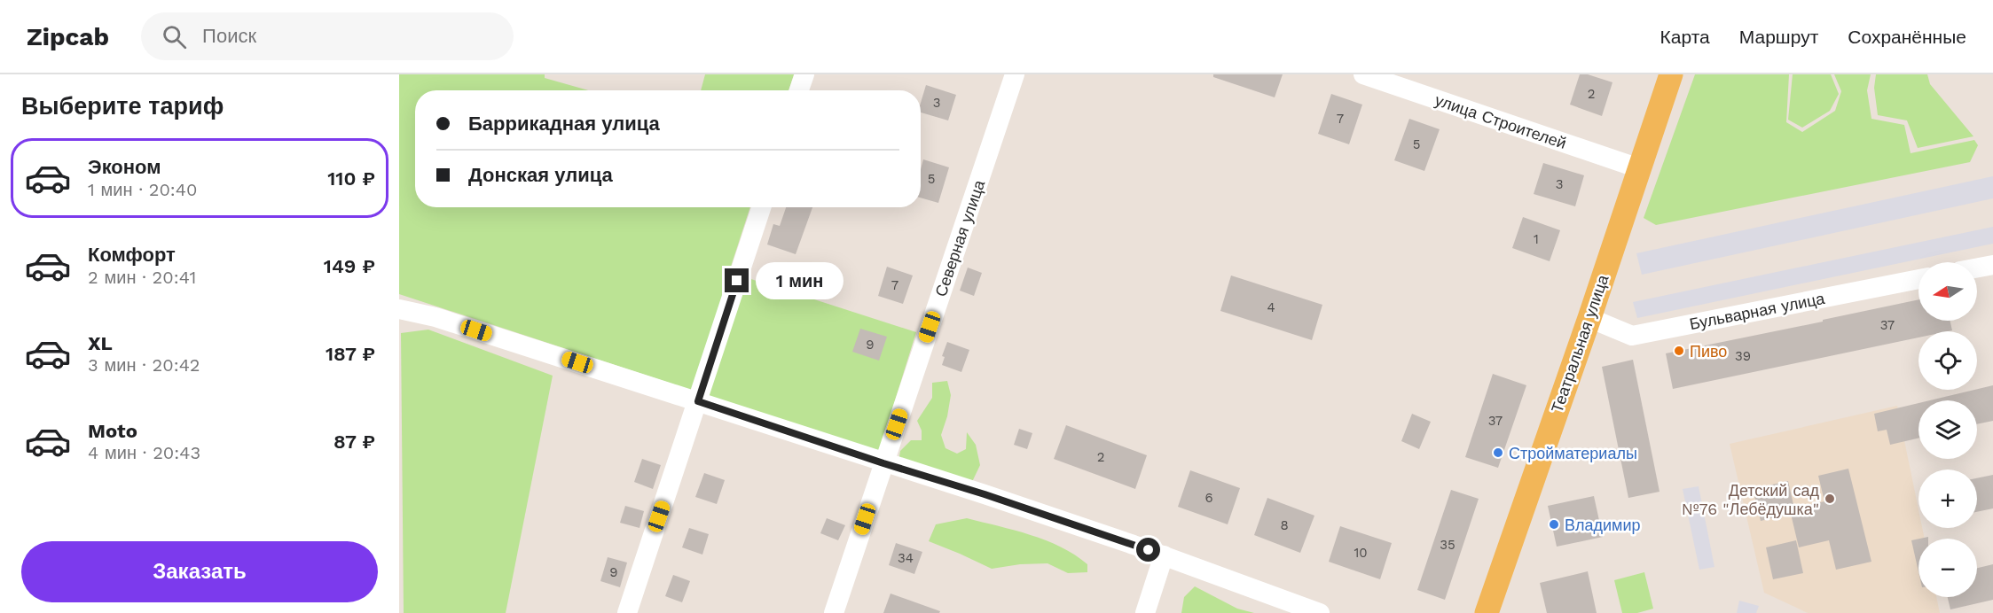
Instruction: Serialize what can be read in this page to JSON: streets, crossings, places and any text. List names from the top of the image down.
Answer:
{
  "streets": {
    "main road": ["Театральная улица"],
    "street": ["улица Строителей", "Северная улица", "Бульварная улица"]
  },
  "crossings": [
    ["улица Строителей", "Театральная улица"],
    ["Бульварная улица", "Театральная улица"]
  ],
  "places": [
    "Пиво",
    "Стройматериалы",
    "Детский сад №76 \"Лебёдушка\"",
    "Владимир"
  ],
  "house_numbers": [
    "2",
    "3",
    "7",
    "5",
    "5",
    "3",
    "1",
    "7",
    "4",
    "37",
    "9",
    "39",
    "37",
    "2",
    "6",
    "8",
    "35",
    "10",
    "34",
    "9"
  ],
  "north": "left",
  "page": {
    "header": "Zipcab",
    "search": "Поиск",
    "nav": ["Карта", "Маршрут", "Сохранённые"],
    "heading": "Выберите тариф",
    "banner": ["Баррикадная улица", "Донская улица"],
    "list": [
      {
        "name": "Эконом",
        "note": "1 мин · 20:40",
        "value": "110 ₽"
      },
      {
        "name": "Комфорт",
        "note": "2 мин · 20:41",
        "value": "149 ₽"
      },
      {
        "name": "XL",
        "note": "3 мин · 20:42",
        "value": "187 ₽"
      },
      {
        "name": "Moto",
        "note": "4 мин · 20:43",
        "value": "87 ₽"
      }
    ],
    "map_buttons": ["+", "−"],
    "bubble": "1 мин",
    "buttons": "Заказать"
  }
}
